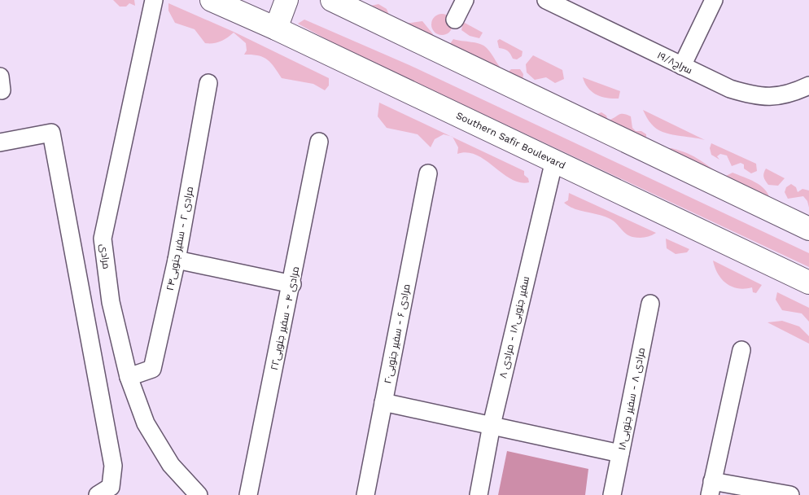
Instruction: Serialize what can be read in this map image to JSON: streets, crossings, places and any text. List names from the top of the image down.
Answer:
{
  "streets": {
    "main road": ["Southern Safir Boulevard"],
    "street": [
      "سراج۱۹/۸",
      "مرادی ۲ - سفیر جنوبی۲۴",
      "مرادی",
      "مرادی ۴ - سفیر جنوبی۲۲",
      "سفیر جنوبی۱۸ - مرادی ۸",
      "مرادی ۶ - سفیر جنوبی۲۰",
      "مرادی ۸ - سفیر جنوبی۱۸"
    ]
  },
  "crossings": [
    ["Southern Safir Boulevard", "سفیر جنوبی۱۸ - مرادی ۸"],
    ["مرادی ۲ - سفیر جنوبی۲۴", "مرادی"]
  ]
}
